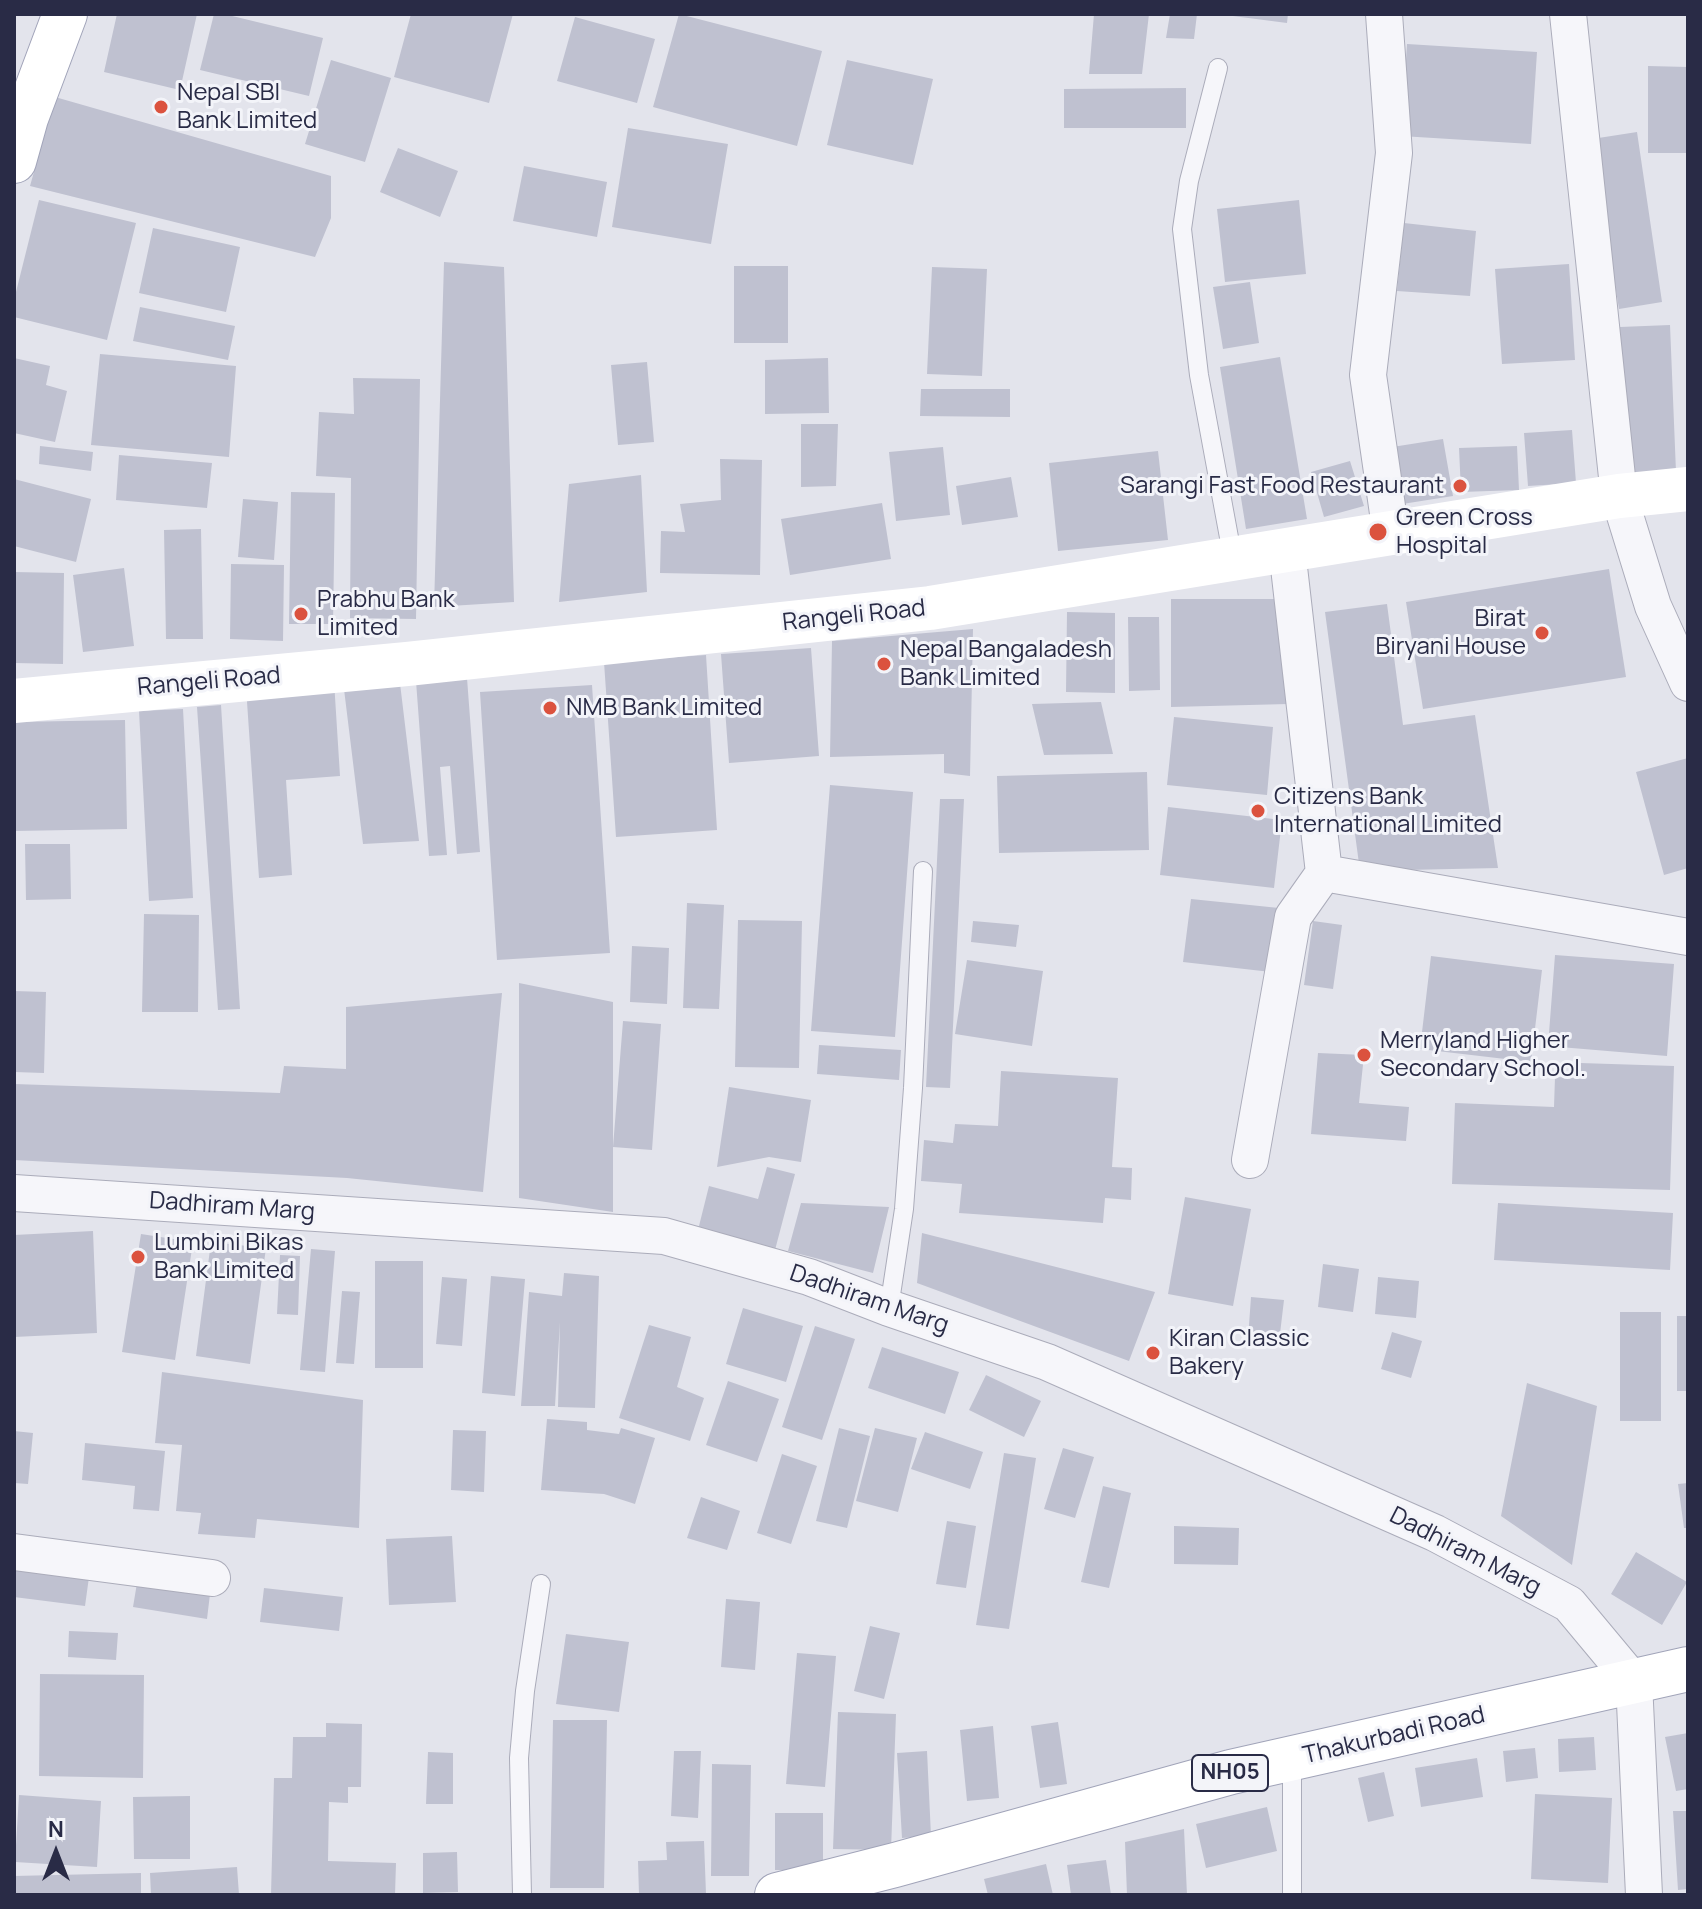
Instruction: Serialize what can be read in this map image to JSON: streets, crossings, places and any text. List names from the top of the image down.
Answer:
{
  "streets": {
    "main road": ["Rangeli Road", "Thakurbadi Road", "NH05"],
    "street": ["Dadhiram Marg"]
  },
  "crossings": [
    ["Dadhiram Marg", "Thakurbadi Road"]
  ],
  "places": [
    "Nepal SBI Bank Limited",
    "Sarangi Fast Food Restaurant",
    "Green Cross Hospital",
    "Prabhu Bank Limited",
    "Birat Biryani House",
    "Nepal Bangaladesh Bank Limited",
    "NMB Bank Limited",
    "Citizens Bank International Limited",
    "Merryland Higher Secondary School.",
    "Lumbini Bikas Bank Limited",
    "Kiran Classic Bakery"
  ],
  "north": "top"
}
